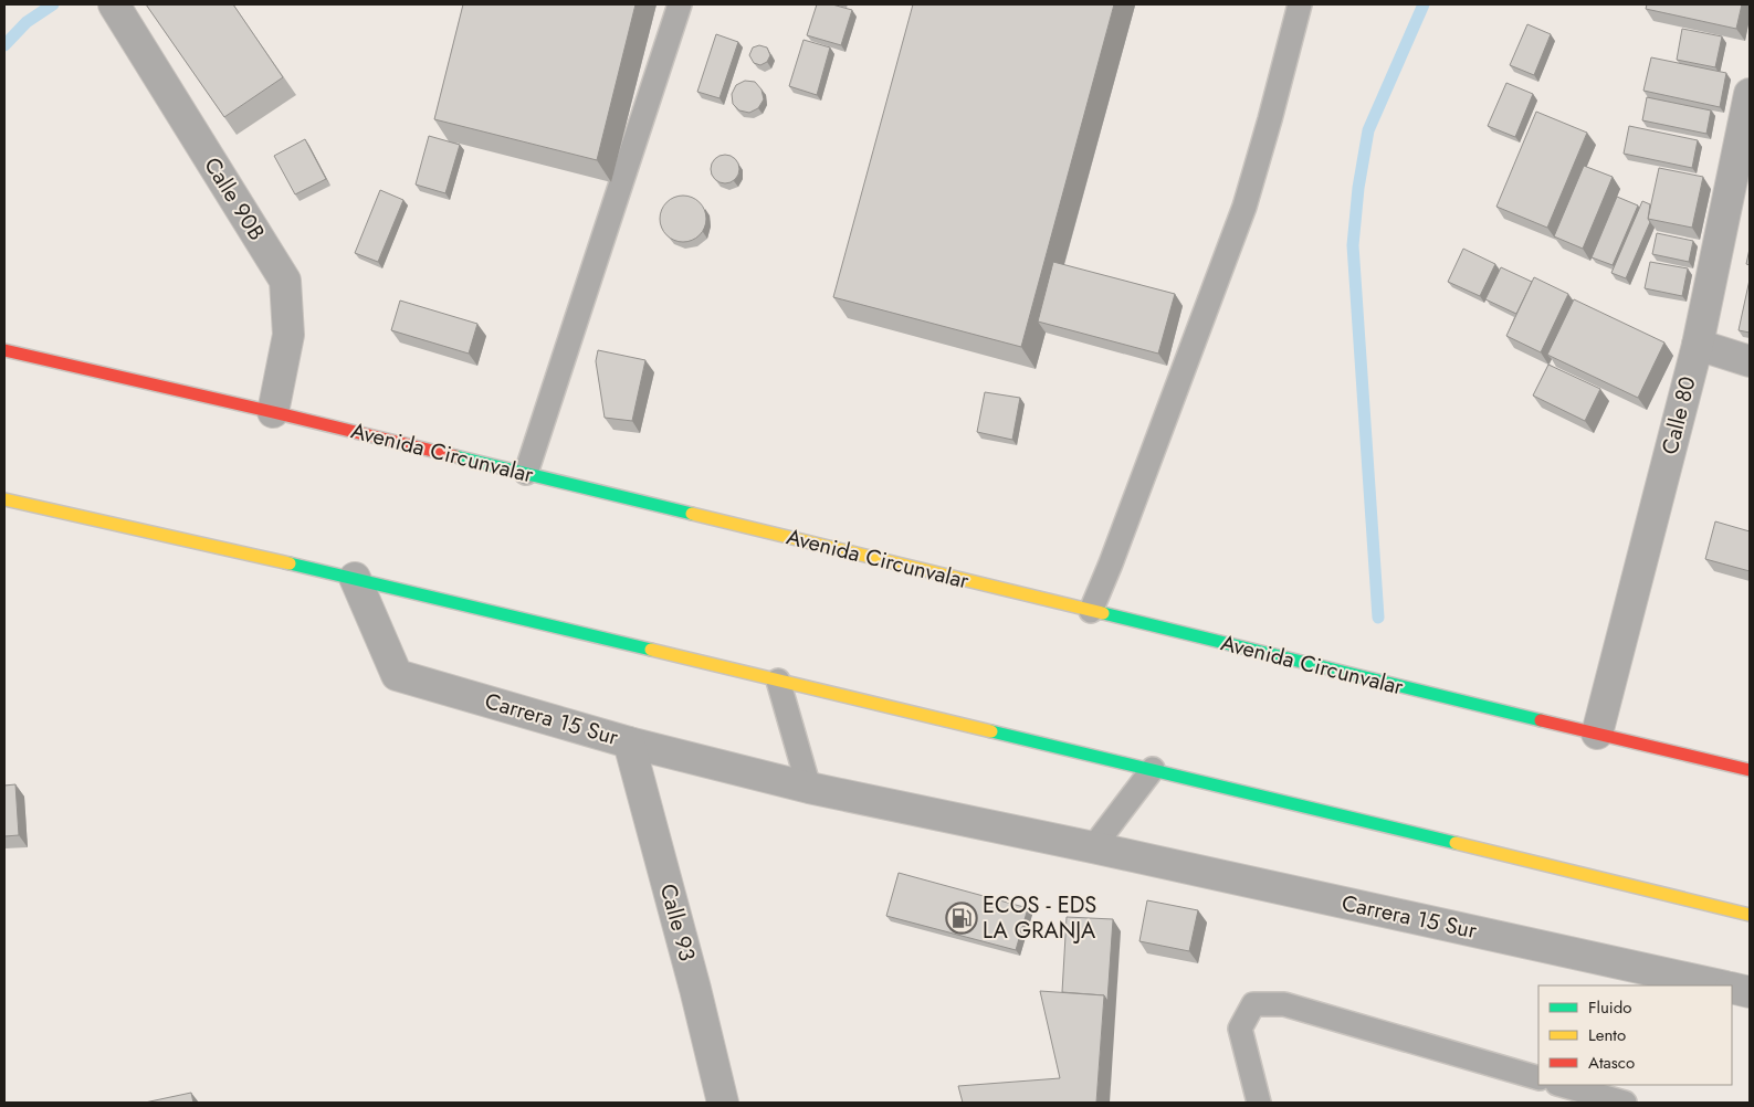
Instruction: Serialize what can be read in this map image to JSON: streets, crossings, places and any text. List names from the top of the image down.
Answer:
{
  "streets": {
    "highway": ["Avenida Circunvalar"],
    "street": [
      "Calle 90B",
      "Calle 80",
      "Carrera 15 Sur",
      "Calle 93"
    ]
  },
  "crossings": [
    ["Calle 90B", "Avenida Circunvalar"],
    ["Calle 80", "Avenida Circunvalar"],
    ["Carrera 15 Sur", "Calle 93"]
  ],
  "places": {
    "fuel station": ["ECOS - EDS LA GRANJA"]
  },
  "legend": ["Fluido", "Lento", "Atasco"]
}
